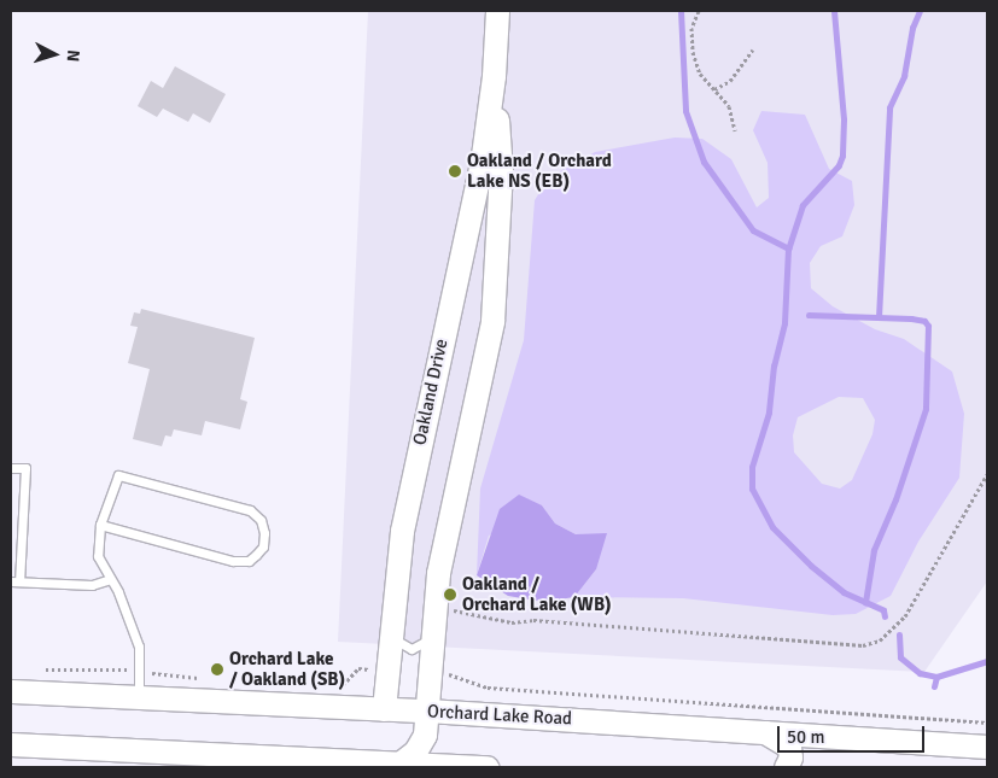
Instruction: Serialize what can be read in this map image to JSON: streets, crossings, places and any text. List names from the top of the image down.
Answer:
{
  "streets": {
    "main road": ["Oakland Drive", "Orchard Lake Road"]
  },
  "crossings": [
    ["Oakland Drive", "Orchard Lake Road"]
  ],
  "places": ["Oakland / Orchard Lake NS (EB)", "Oakland / Orchard Lake (WB)", "Orchard Lake / Oakland (SB)"],
  "scale_bar": "50 m",
  "north": "right"
}
